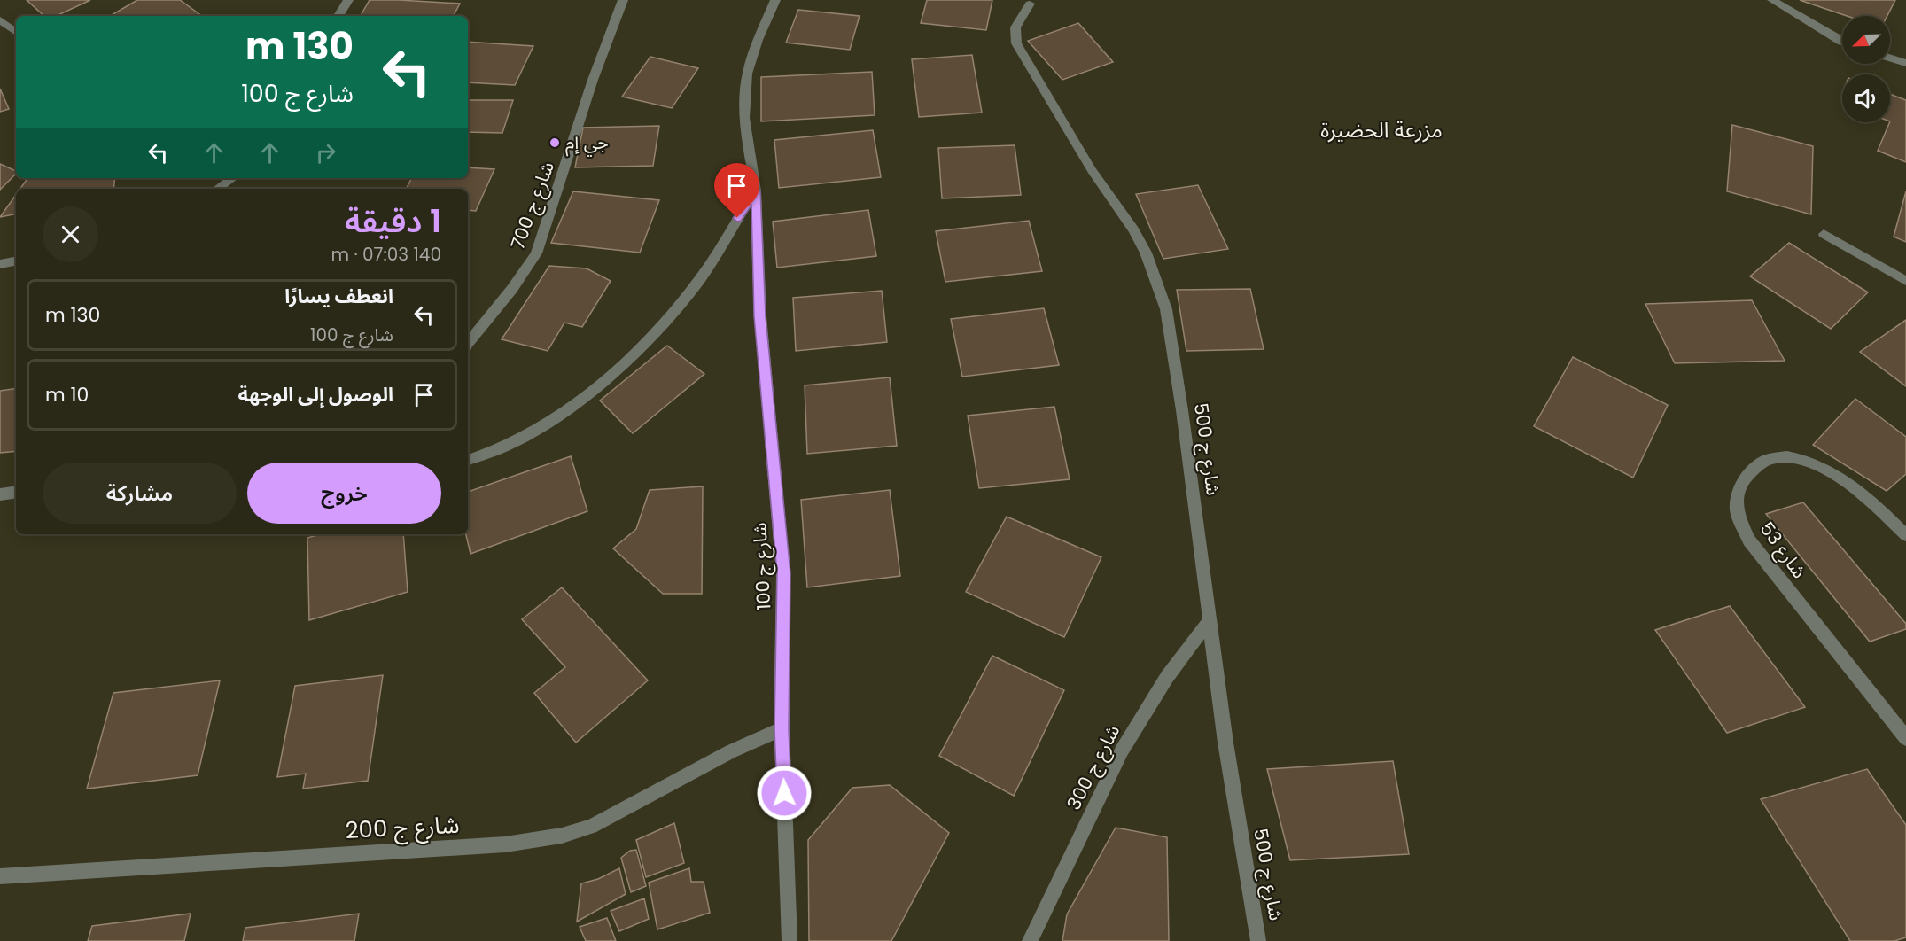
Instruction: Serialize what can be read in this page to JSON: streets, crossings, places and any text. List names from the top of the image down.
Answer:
{
  "streets": {
    "street": [
      "شارع ج 700",
      "شارع ج 500",
      "شارع 53",
      "شارع ج 100",
      "شارع ج 300",
      "شارع ج 200"
    ]
  },
  "crossings": [
    ["شارع ج 500", "شارع ج 300"],
    ["شارع ج 100", "شارع ج 200"]
  ],
  "districts": ["مزرعة الحضيرة"],
  "places": ["جي إم"],
  "north": "bottom left",
  "page": {
    "turn": ["130 m", "شارع ج 100"],
    "heading": ["1 دقيقة", "140 m · 07:03"],
    "list": [
      {
        "name": "انعطف يسارًا",
        "note": "شارع ج 100",
        "value": "130 m"
      },
      {
        "name": "الوصول إلى الوجهة",
        "value": "10 m"
      }
    ],
    "buttons": ["خروج", "مشاركة"]
  }
}
